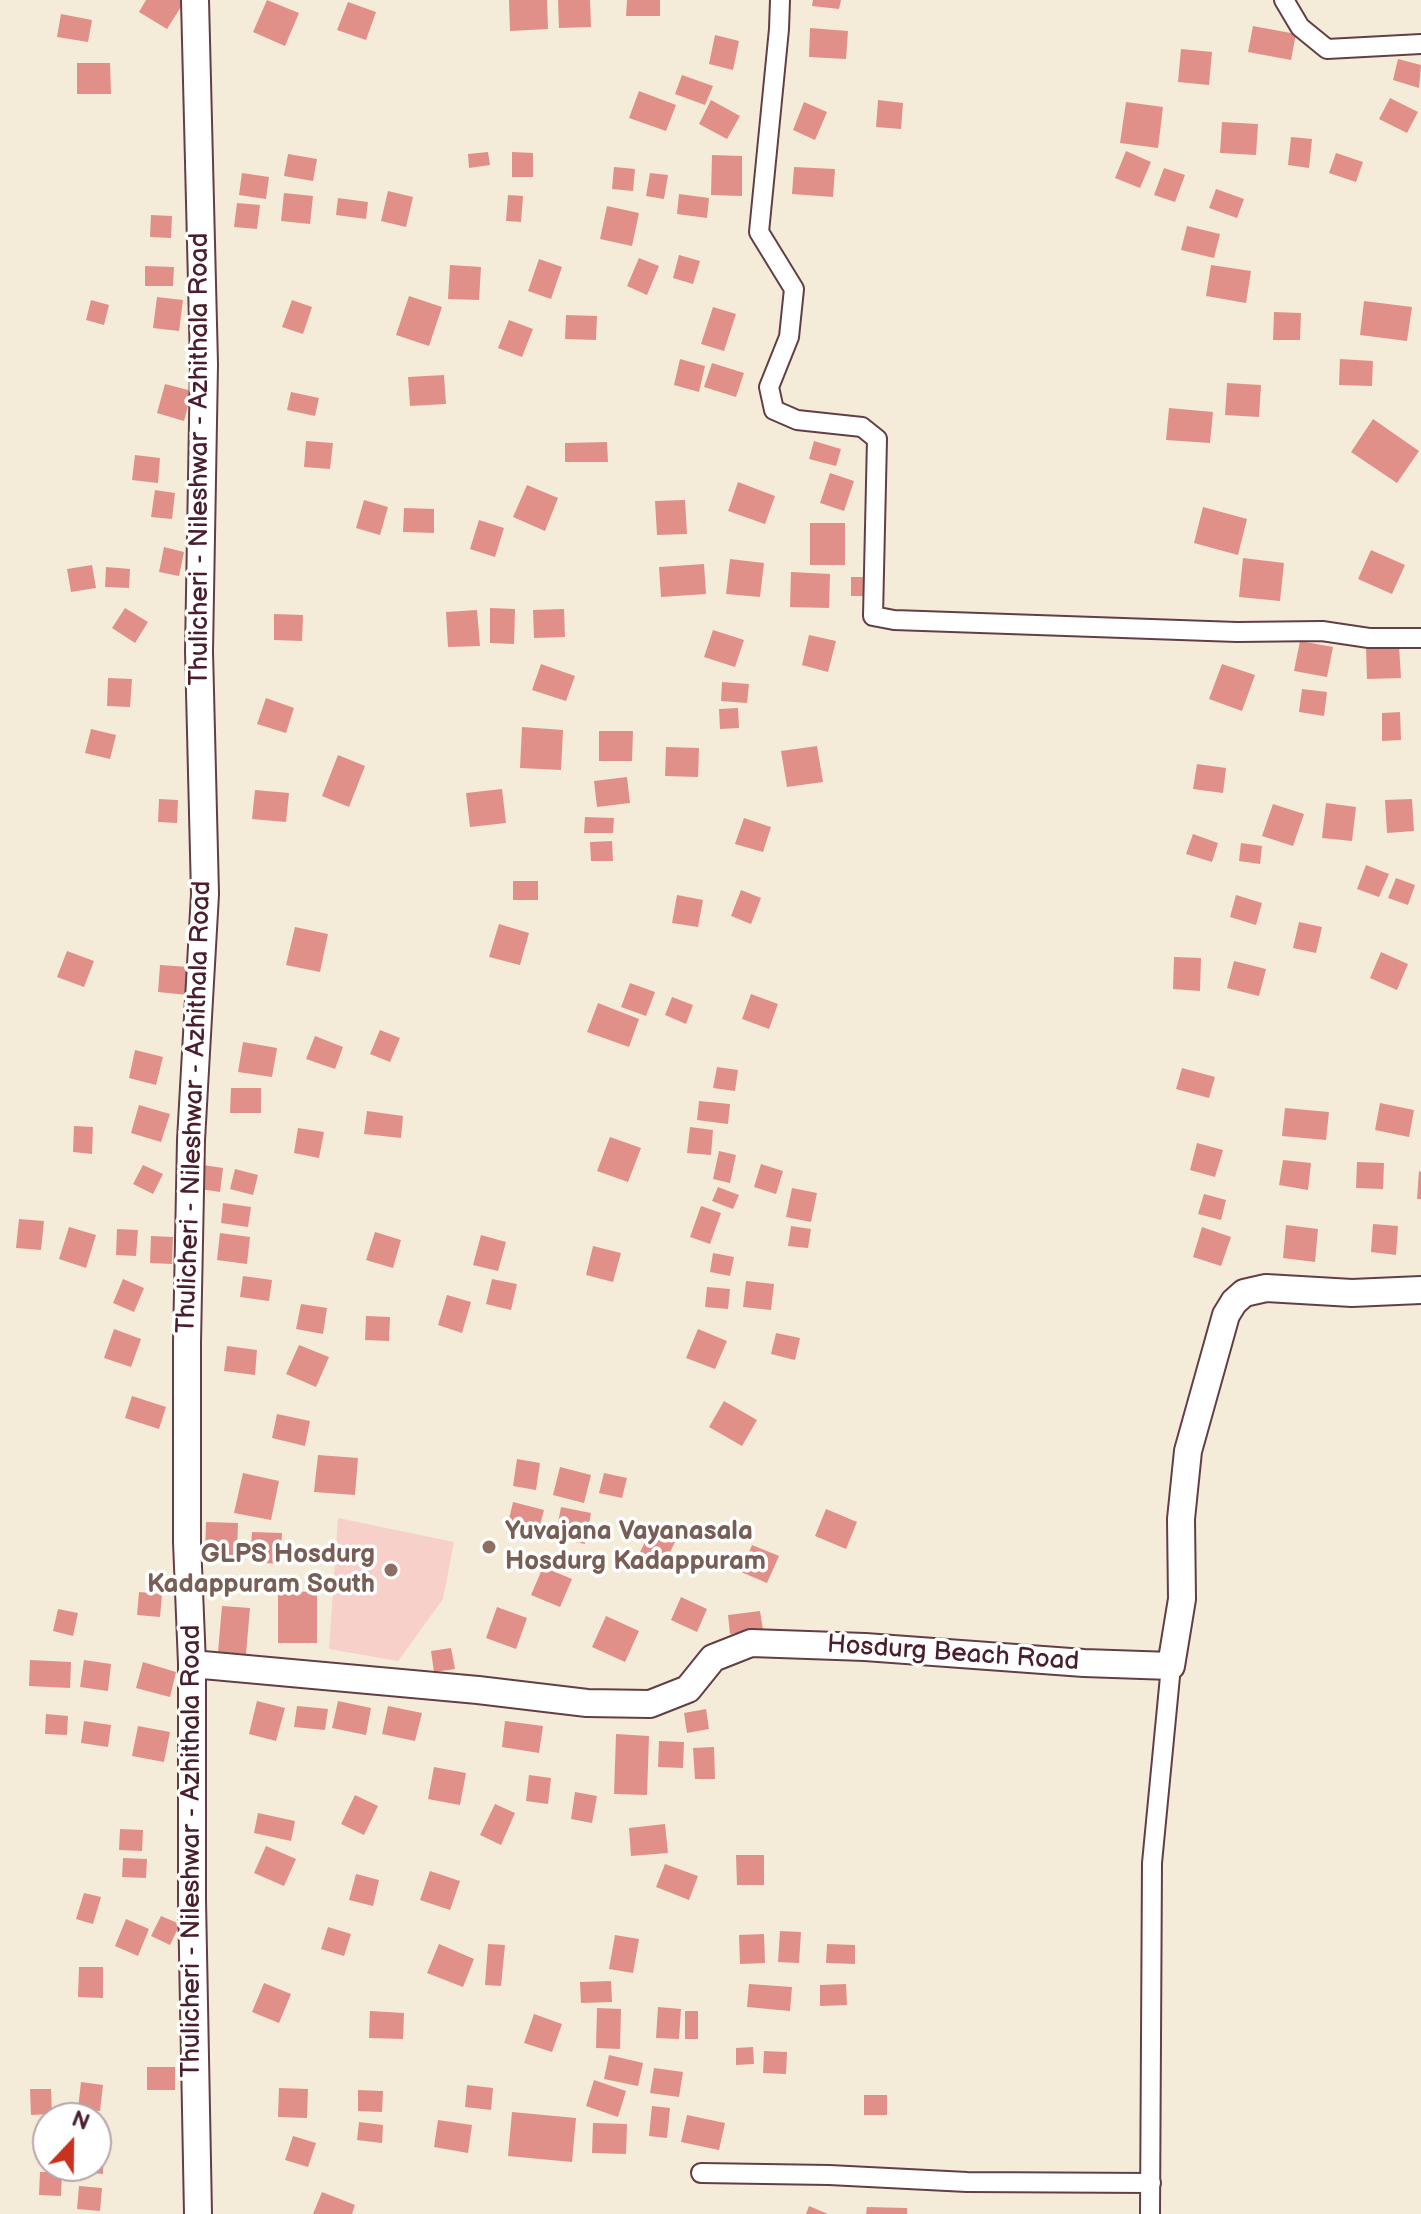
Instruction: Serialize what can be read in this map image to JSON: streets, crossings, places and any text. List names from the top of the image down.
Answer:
{
  "streets": {
    "main road": ["Thulicheri - Nileshwar - Azhithala Road", "Hosdurg Beach Road"]
  },
  "crossings": [
    ["Thulicheri - Nileshwar - Azhithala Road", "Hosdurg Beach Road"]
  ],
  "places": ["Yuvajana Vayanasala Hosdurg Kadappuram", "GLPS Hosdurg Kadappuram South"],
  "north": "top"
}
